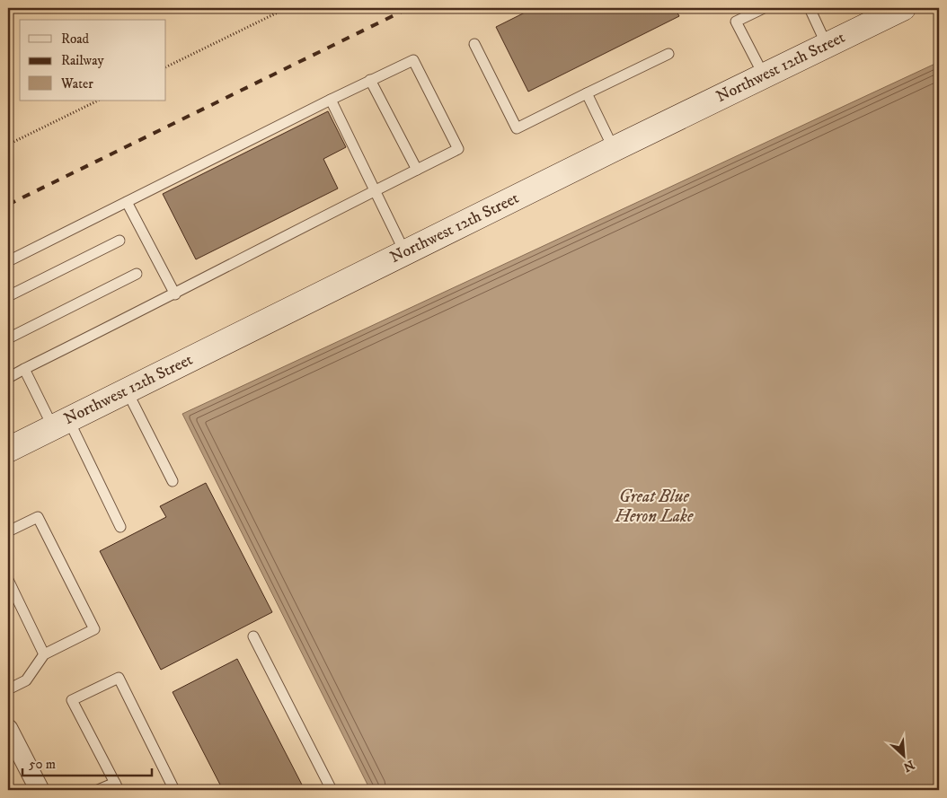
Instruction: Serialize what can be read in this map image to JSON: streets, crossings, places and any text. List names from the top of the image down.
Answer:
{
  "streets": {
    "main road": ["Northwest 12th Street"]
  },
  "water": ["Great Blue Heron Lake"],
  "legend": ["Road", "Railway", "Water"],
  "scale_bar": "50 m",
  "north": "bottom right"
}
